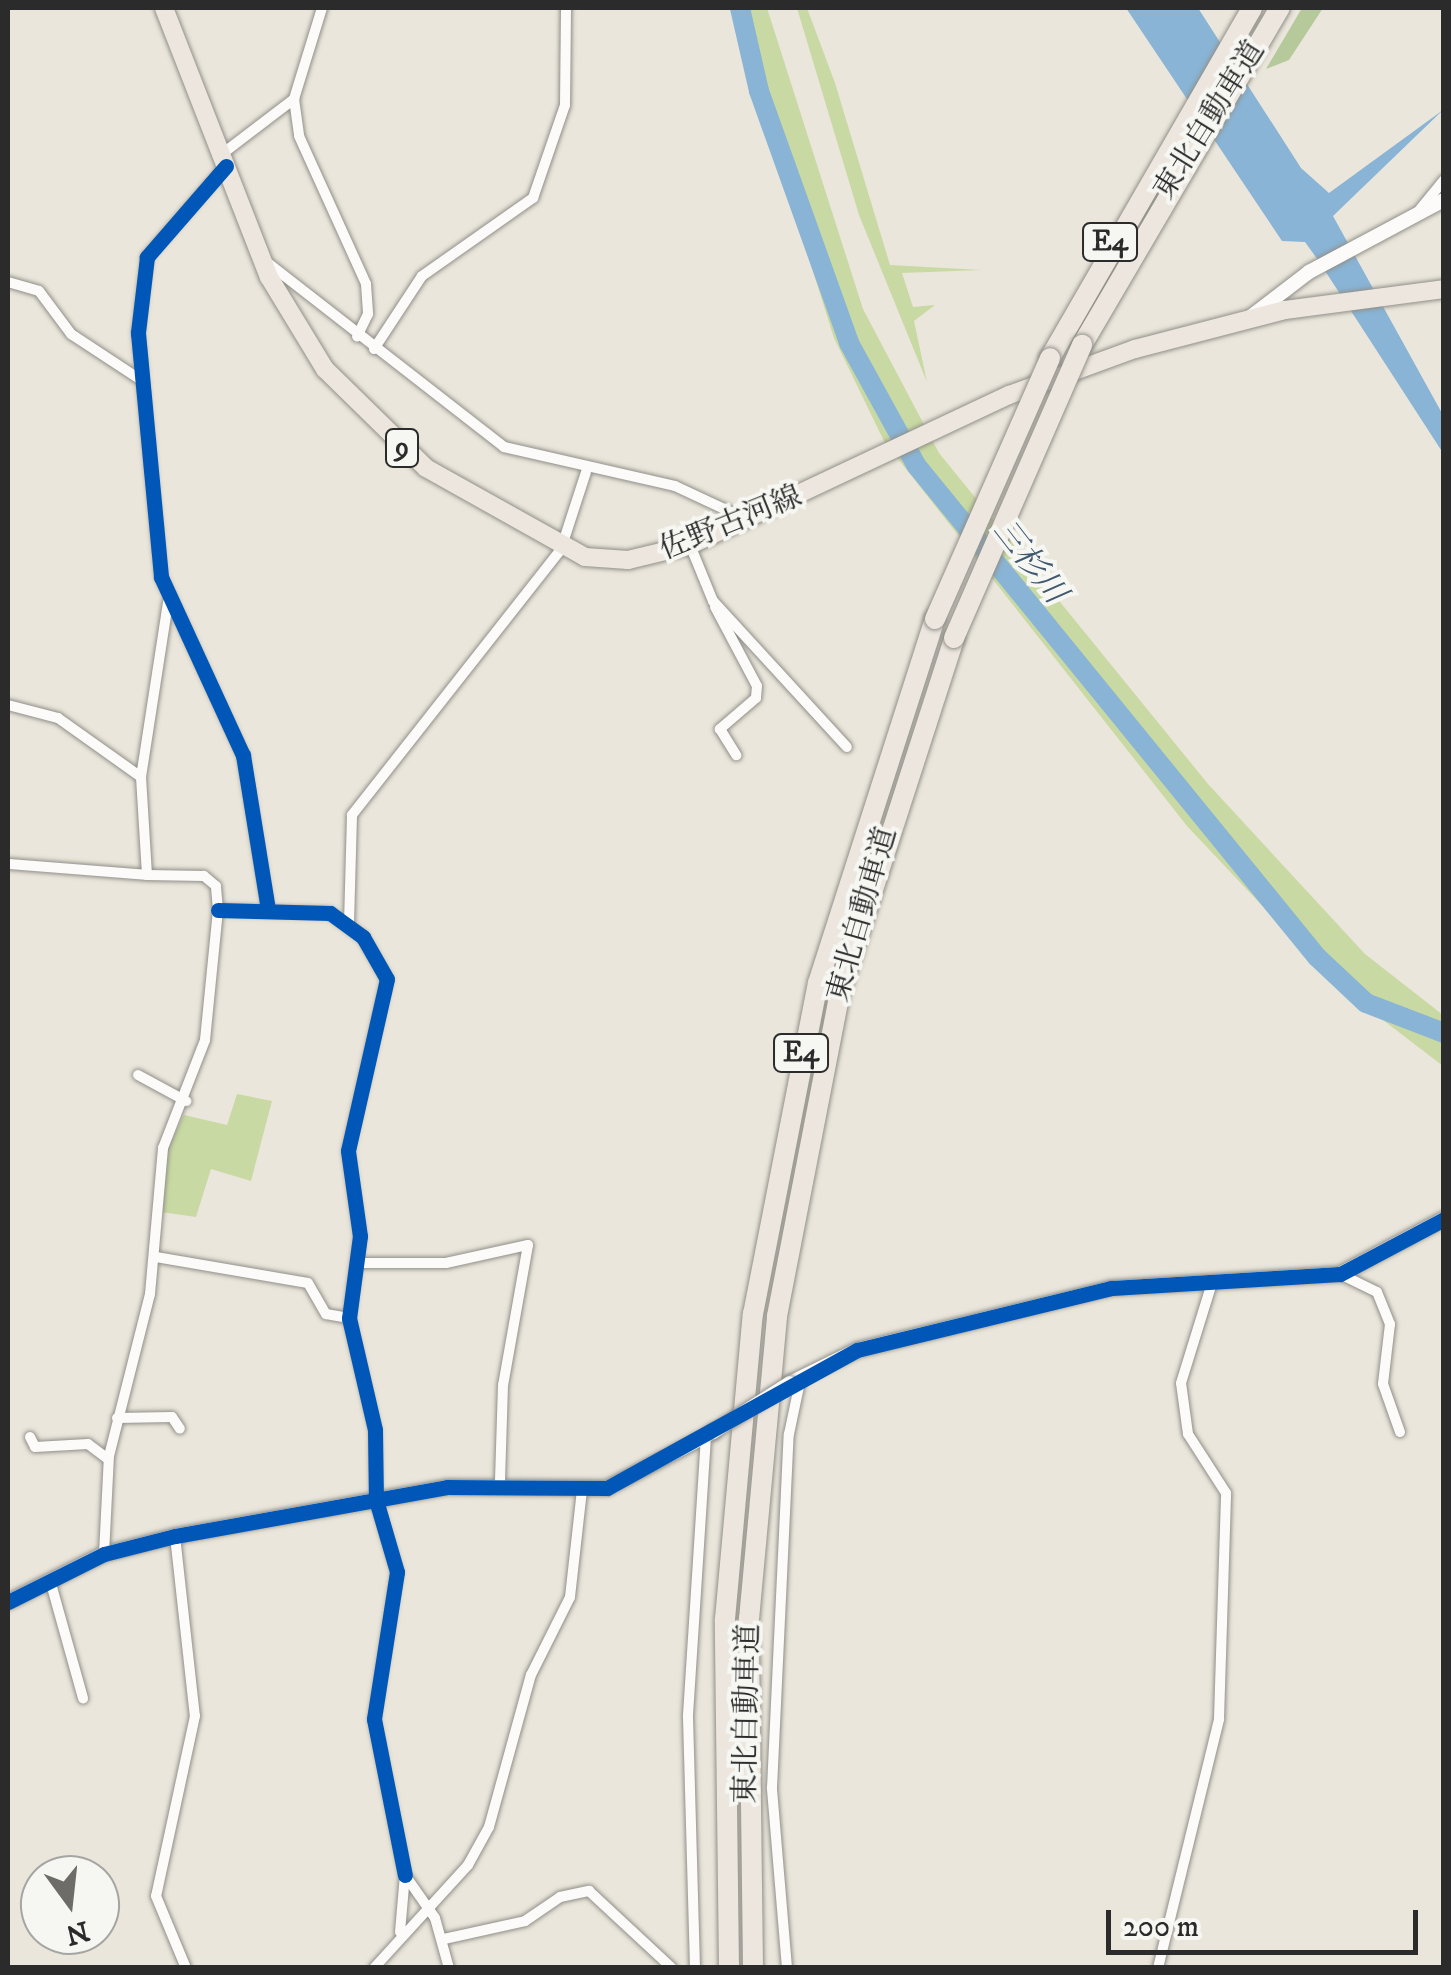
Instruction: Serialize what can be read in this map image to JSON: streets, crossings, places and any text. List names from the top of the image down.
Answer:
{
  "streets": {
    "highway": ["東北自動車道", "E4"],
    "main road": ["9", "佐野古河線"]
  },
  "water": ["三杉川"],
  "scale_bar": "200 m",
  "north": "bottom"
}
